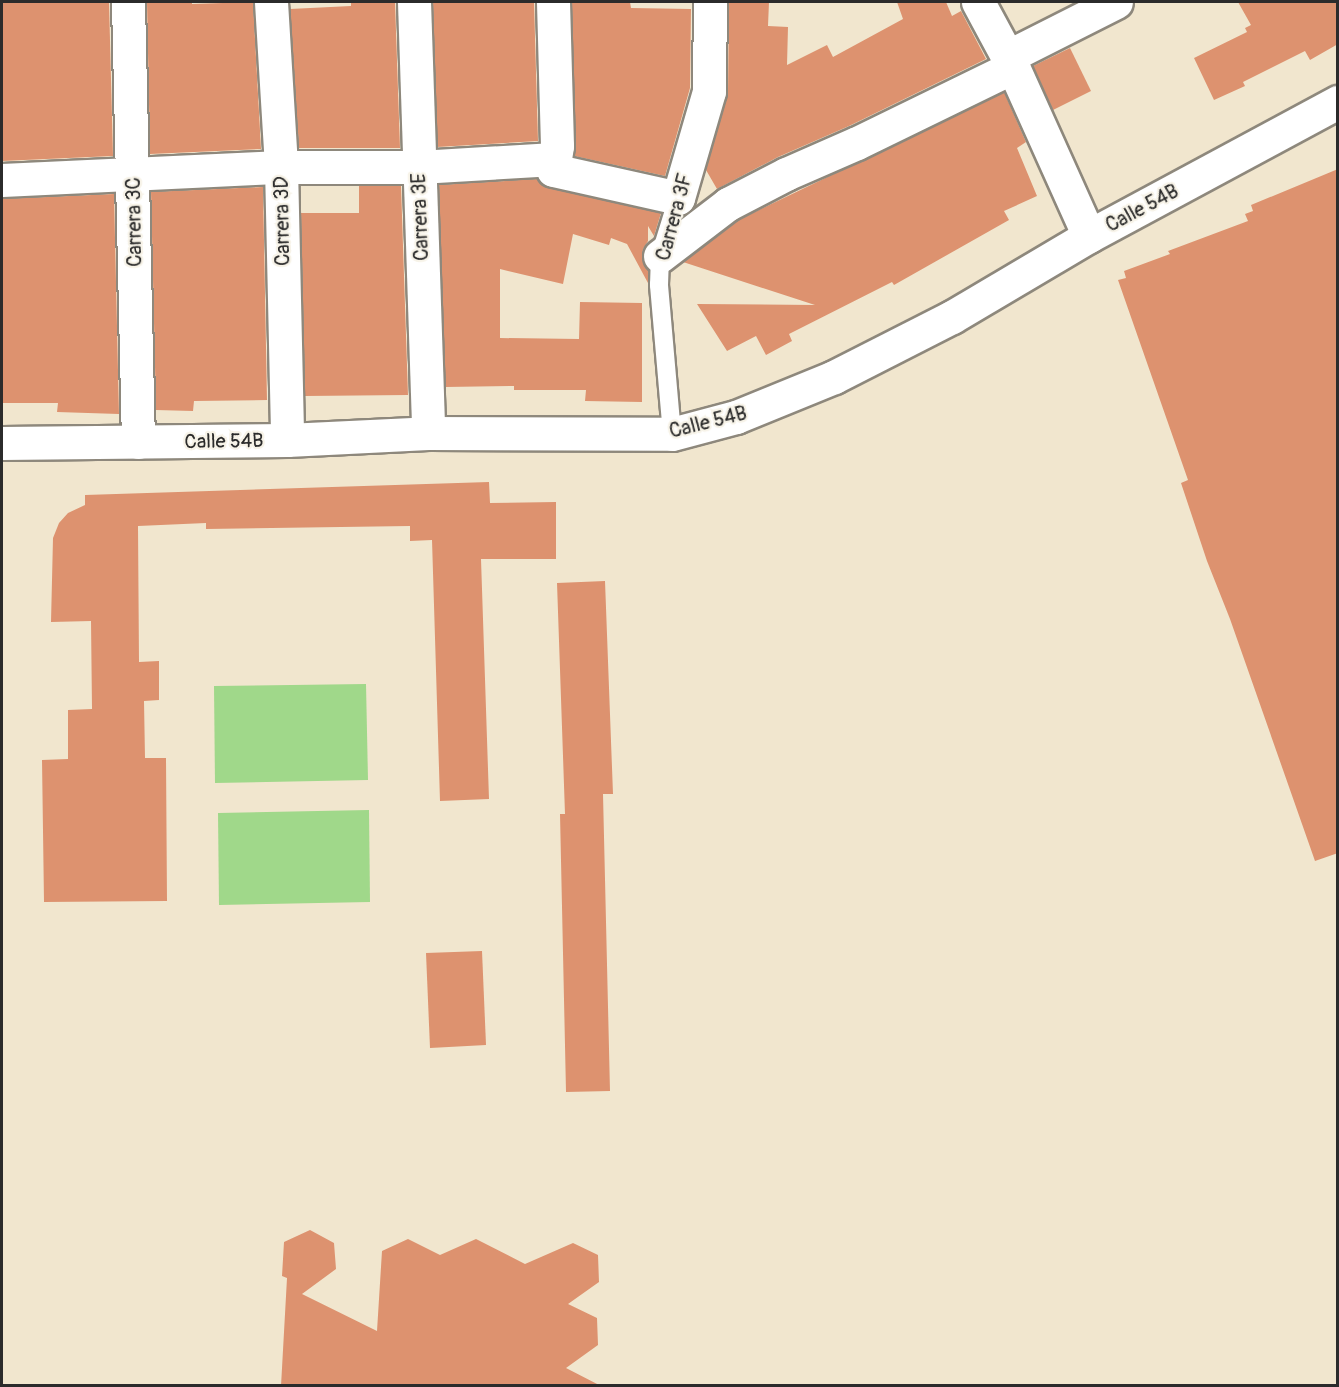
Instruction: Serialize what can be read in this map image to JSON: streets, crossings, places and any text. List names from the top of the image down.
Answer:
{
  "streets": {
    "street": [
      "Calle 54B",
      "Carrera 3E",
      "Carrera 3F",
      "Carrera 3D",
      "Carrera 3C"
    ]
  },
  "crossings": [
    ["Calle 54B", "Carrera 3E"],
    ["Calle 54B", "Carrera 3F"],
    ["Calle 54B", "Carrera 3D"],
    ["Calle 54B", "Carrera 3C"]
  ]
}
